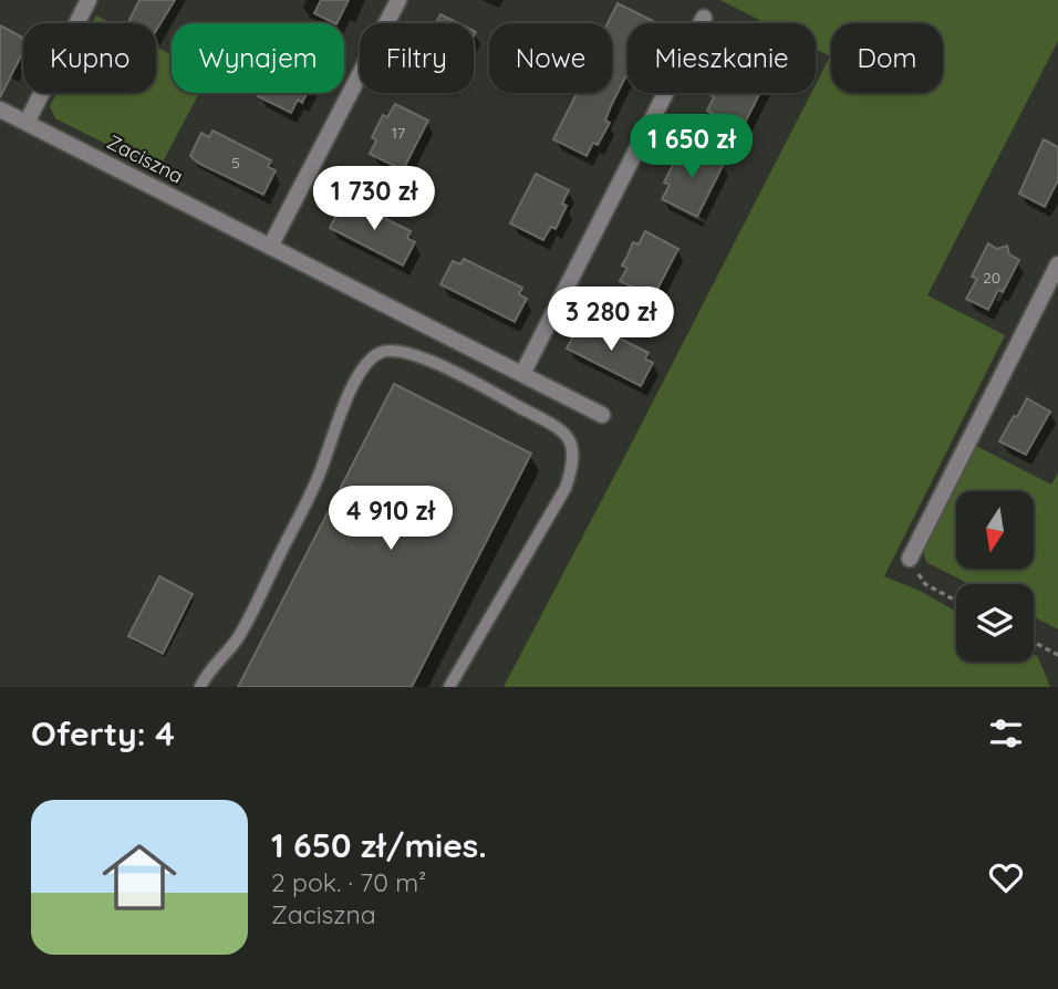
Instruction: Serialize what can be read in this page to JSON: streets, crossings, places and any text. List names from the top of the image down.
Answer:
{
  "streets": {
    "street": ["Zaciszna"]
  },
  "house_numbers": ["17", "5", "20"],
  "north": "bottom",
  "page": {
    "chip": [
      "Kupno",
      "Wynajem",
      "Filtry",
      "Nowe",
      "Mieszkanie",
      "Dom"
    ],
    "price": [
      "1 650 zł",
      "1 730 zł",
      "3 280 zł",
      "4 910 zł"
    ],
    "heading": "Oferty: 4",
    "list": [
      {
        "name": "1 650 zł/mies.",
        "note": "2 pok. · 70 m² · Zaciszna"
      }
    ]
  }
}
